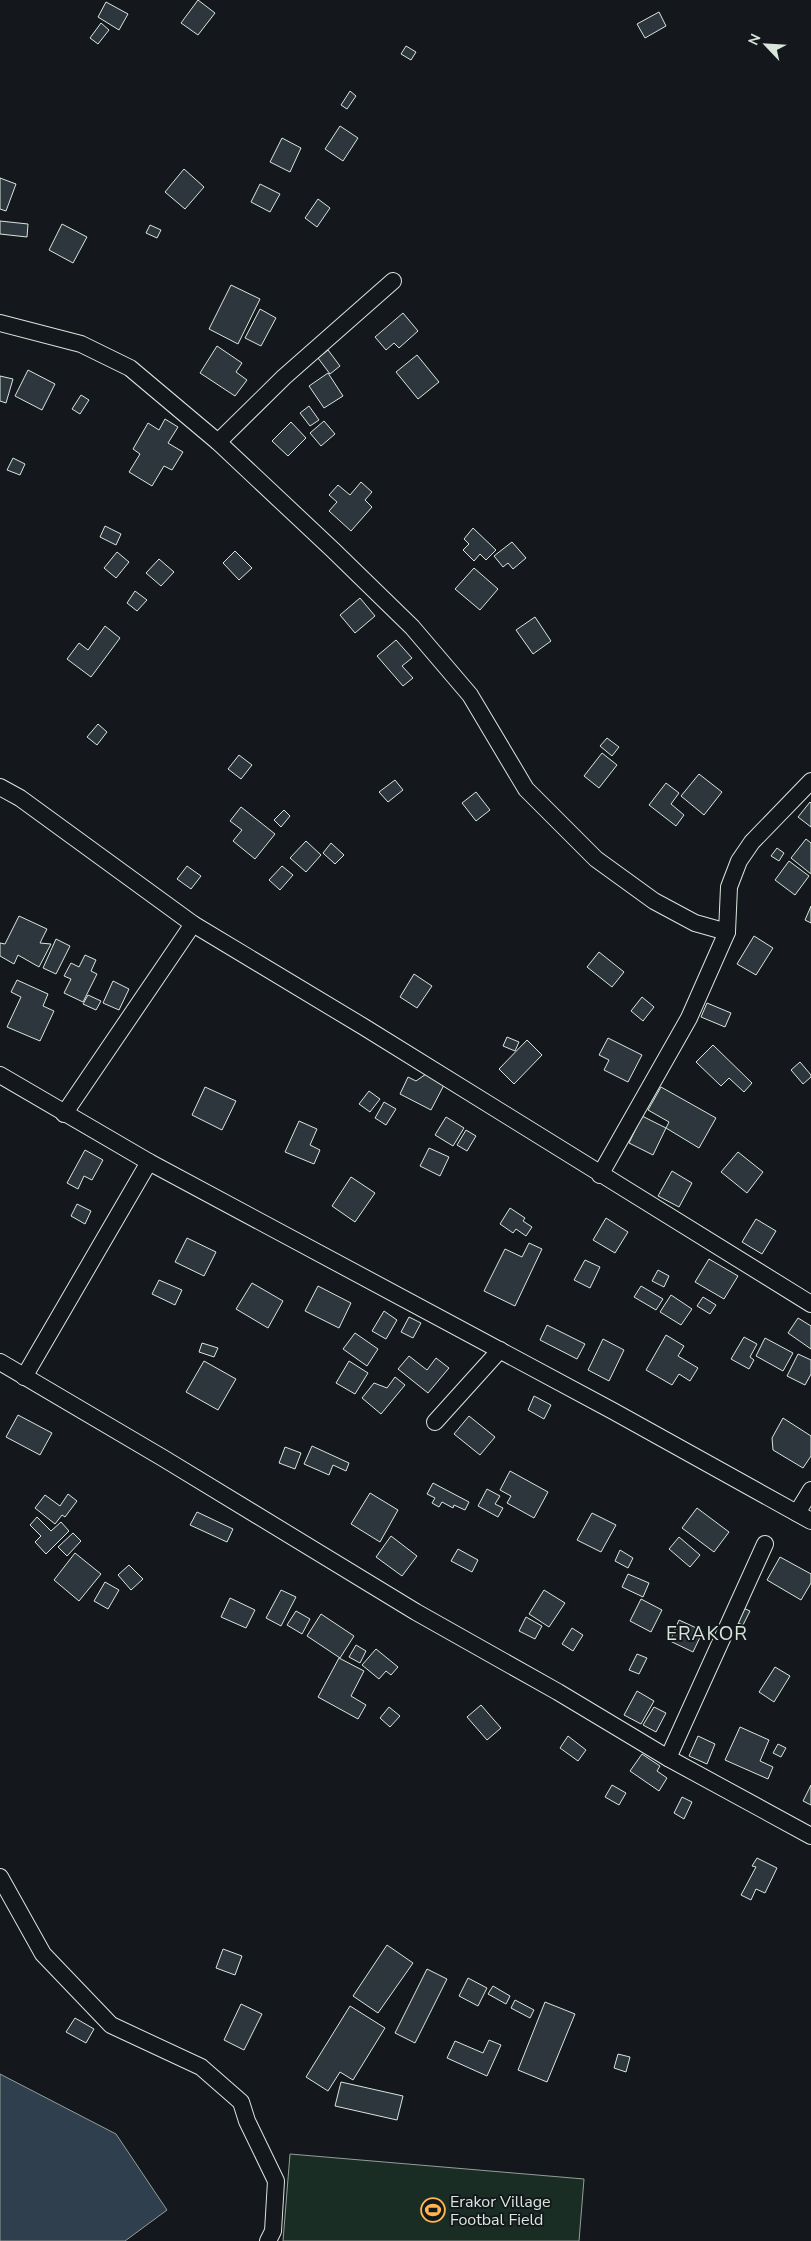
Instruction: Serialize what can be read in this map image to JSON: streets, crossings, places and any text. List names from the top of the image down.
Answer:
{
  "districts": ["ERAKOR"],
  "places": {
    "sports": ["Erakor Village Footbal Field"]
  },
  "north": "top left"
}
